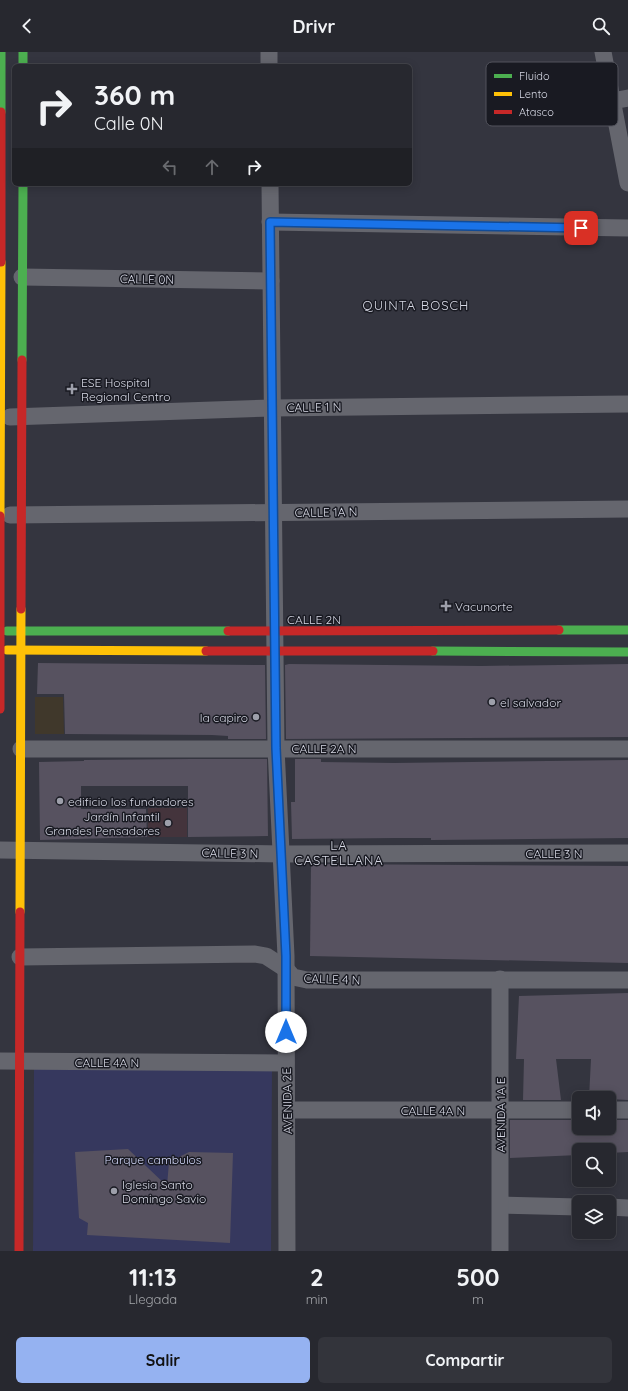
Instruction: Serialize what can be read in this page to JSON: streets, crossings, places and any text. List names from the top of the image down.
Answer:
{
  "streets": {
    "street": [
      "CALLE 0N",
      "CALLE 1 N",
      "CALLE 1A N",
      "CALLE 2N",
      "CALLE 2A N",
      "CALLE 3 N",
      "CALLE 4 N",
      "CALLE 4A N",
      "AVENIDA 2E",
      "AVENIDA 1A E"
    ]
  },
  "crossings": [
    ["CALLE 0N", "AVENIDA 2E"],
    ["CALLE 1 N", "AVENIDA 2E"],
    ["CALLE 1A N", "AVENIDA 2E"],
    ["CALLE 2N", "AVENIDA 2E"],
    ["CALLE 2A N", "AVENIDA 2E"],
    ["CALLE 3 N", "AVENIDA 2E"],
    ["CALLE 4 N", "AVENIDA 2E"],
    ["CALLE 4 N", "AVENIDA 1A E"],
    ["CALLE 4A N", "AVENIDA 2E"],
    ["CALLE 4A N", "AVENIDA 1A E"]
  ],
  "districts": ["QUINTA BOSCH", "LA CASTELLANA"],
  "parks": ["Parque cambulos"],
  "places": {
    "health": ["ESE Hospital Regional Centro", "Vacunorte"],
    "other": [
      "el salvador",
      "la capiro",
      "edificio los fundadores",
      "Jardín Infantil Grandes Pensadores",
      "Iglesia Santo Domingo Savio"
    ]
  },
  "legend": ["Fluido", "Lento", "Atasco"],
  "page": {
    "header": "Drivr",
    "turn": ["360 m", "Calle 0N"],
    "eta": [
      "11:13",
      "Llegada",
      "2",
      "min",
      "500",
      "m"
    ],
    "buttons": ["Salir", "Compartir"]
  }
}
